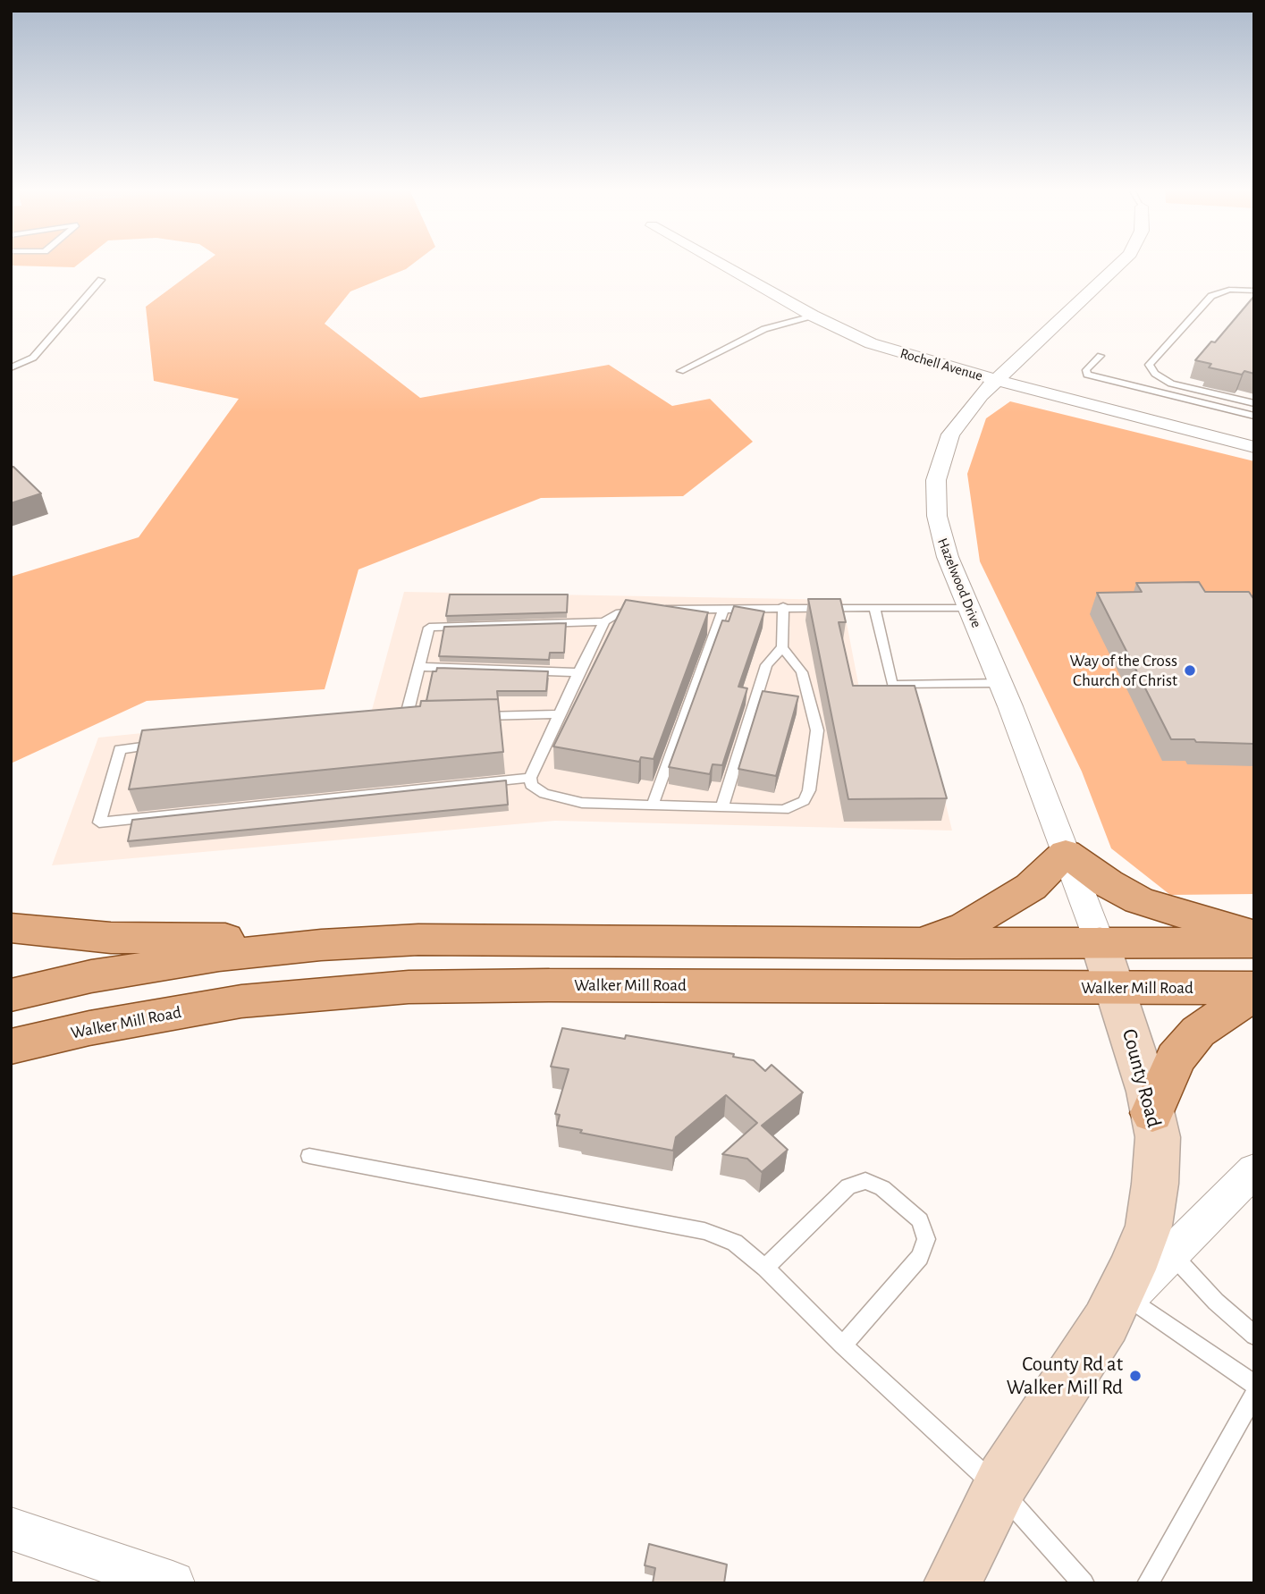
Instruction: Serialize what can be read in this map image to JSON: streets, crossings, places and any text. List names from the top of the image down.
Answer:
{
  "streets": {
    "main road": ["Walker Mill Road"],
    "street": ["Rochell Avenue", "Hazelwood Drive", "County Road"]
  },
  "crossings": [
    ["Rochell Avenue", "Hazelwood Drive"],
    ["Hazelwood Drive", "County Road"],
    ["Walker Mill Road", "County Road"]
  ],
  "places": ["Way of the Cross Church of Christ", "County Rd at Walker Mill Rd"]
}
